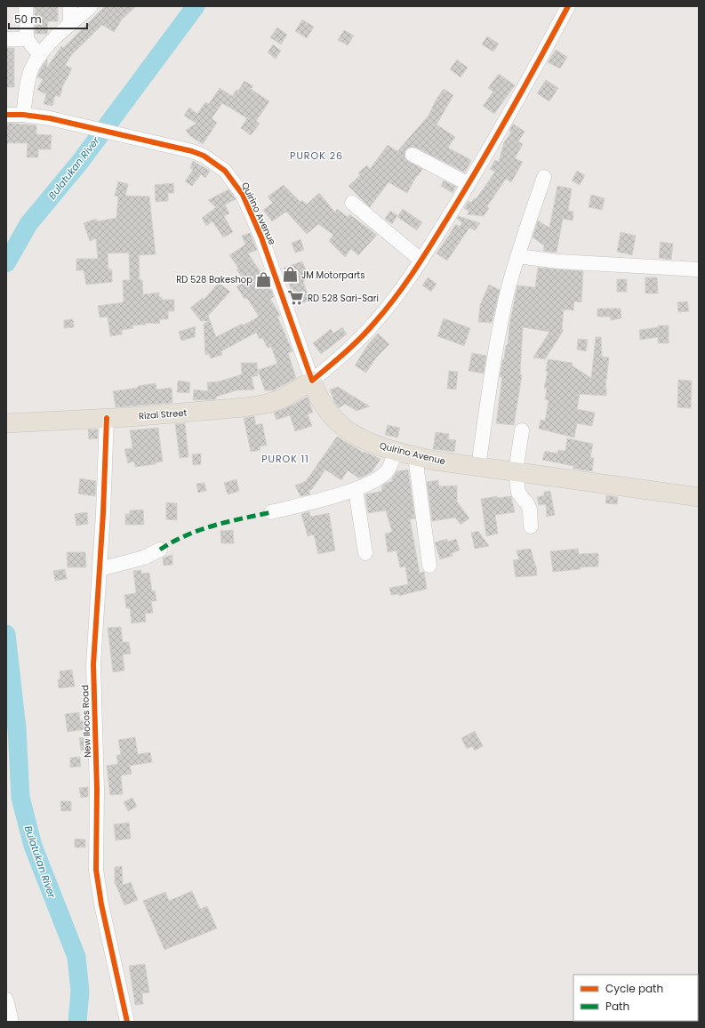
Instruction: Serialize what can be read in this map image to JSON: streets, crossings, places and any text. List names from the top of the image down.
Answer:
{
  "streets": {
    "main road": ["Quirino Avenue", "Rizal Street"],
    "street": ["New Ilocos Road"]
  },
  "crossings": [
    ["Quirino Avenue", "Rizal Street"],
    ["Rizal Street", "New Ilocos Road"]
  ],
  "districts": ["PUROK 26", "PUROK 11"],
  "water": ["Bulatukan River"],
  "places": {
    "shop": ["JM Motorparts", "RD 528 Bakeshop"],
    "supermarket": ["RD 528 Sari-Sari"]
  },
  "legend": ["Cycle path", "Path"],
  "scale_bar": "50 m"
}
